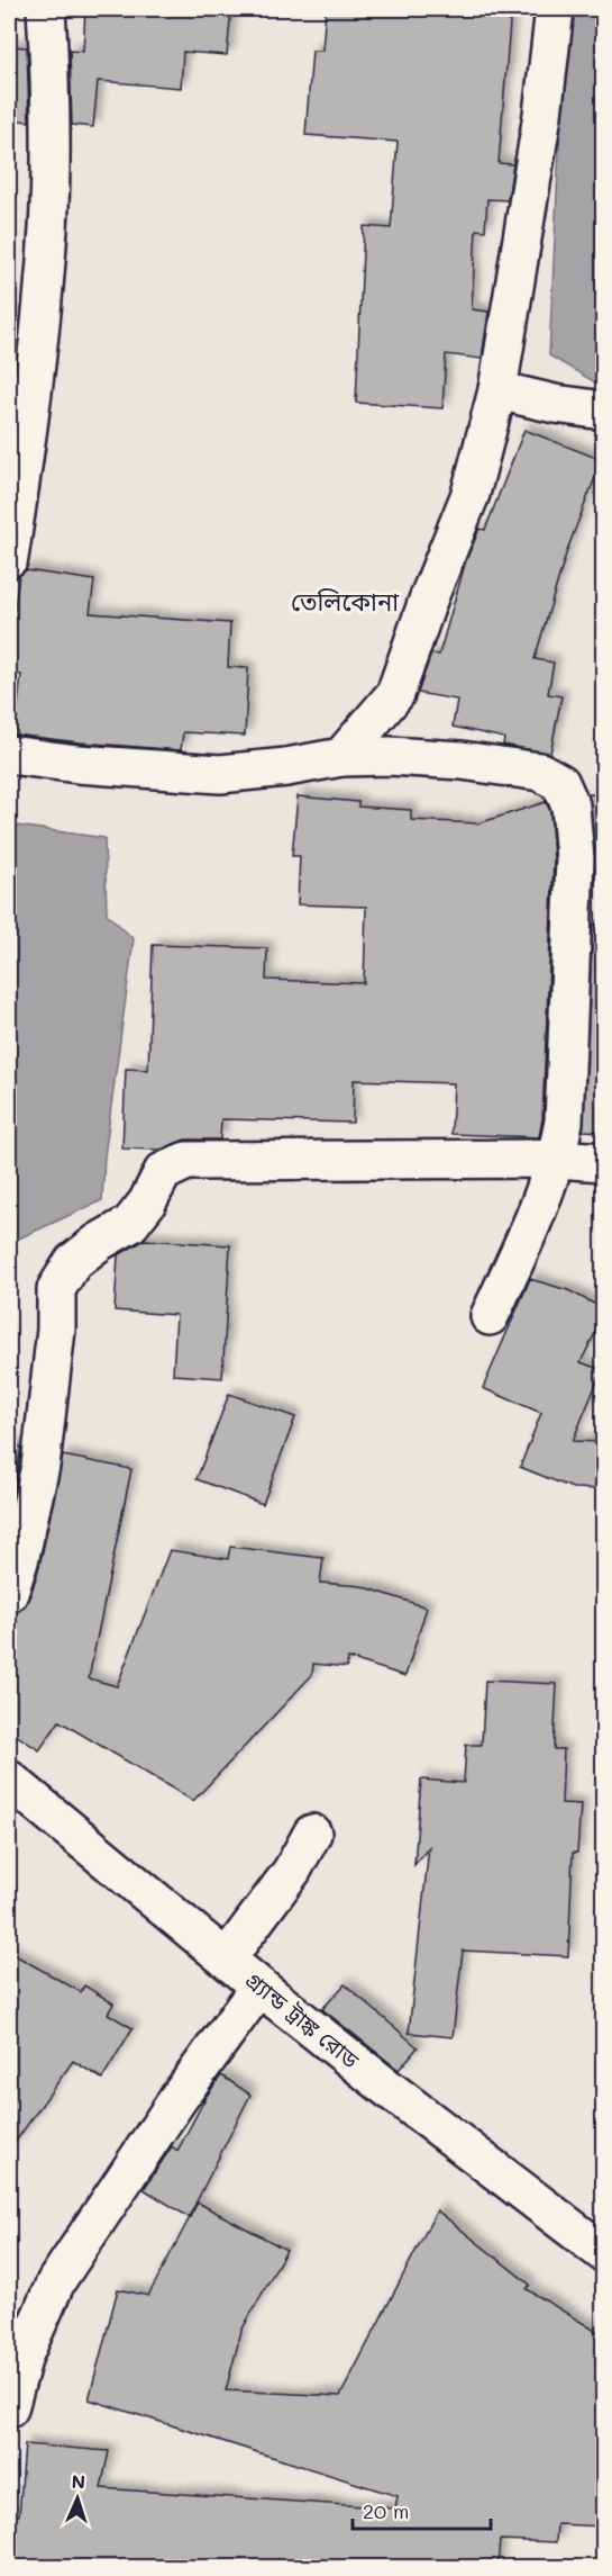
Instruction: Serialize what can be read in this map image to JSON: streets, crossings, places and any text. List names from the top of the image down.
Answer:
{
  "streets": {
    "main road": ["গ্র্যান্ড ট্রাঙ্ক রোড"]
  },
  "districts": ["তেলিকোনা"],
  "scale_bar": "20 m",
  "north": "top"
}
